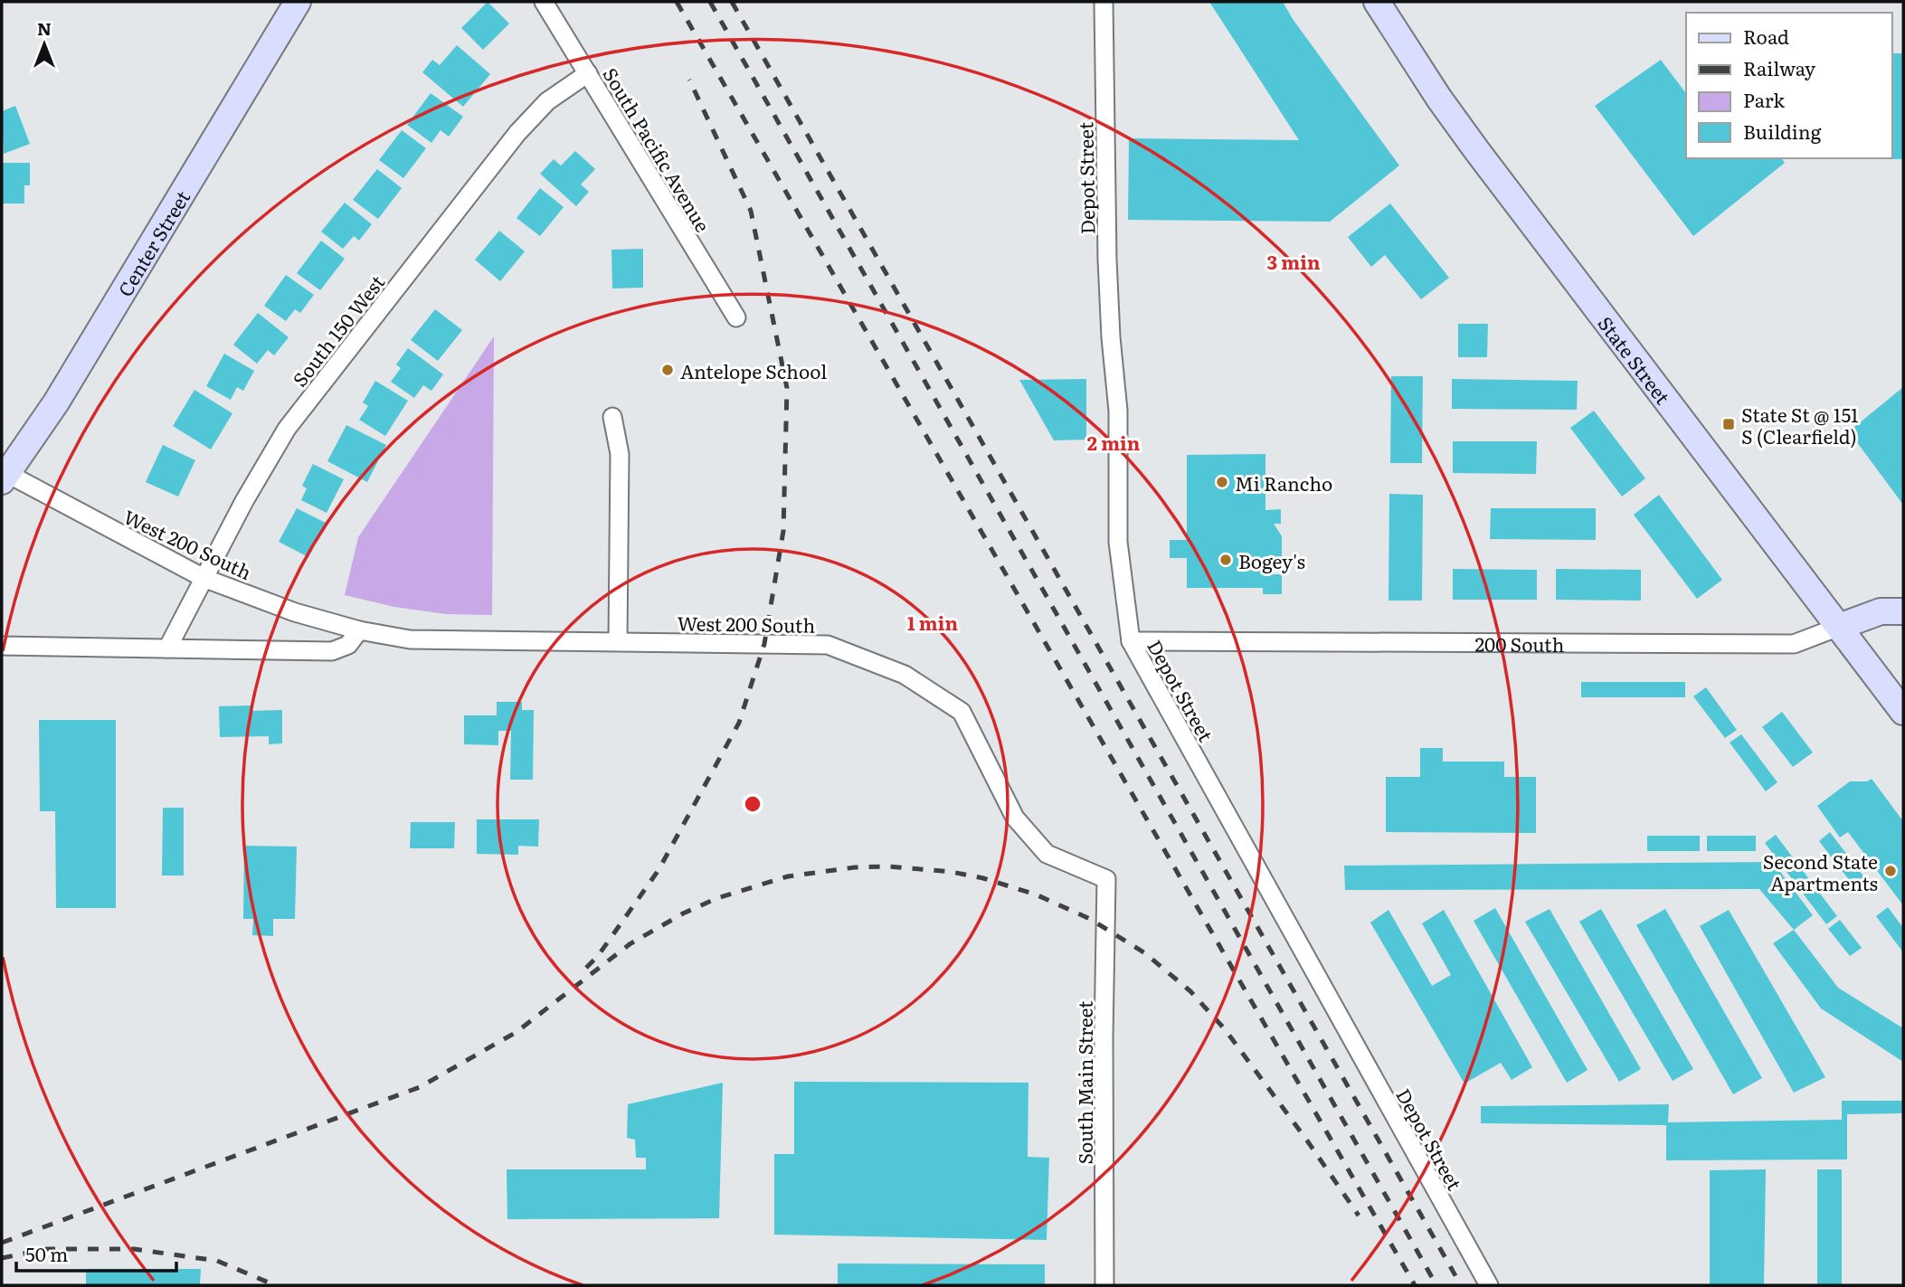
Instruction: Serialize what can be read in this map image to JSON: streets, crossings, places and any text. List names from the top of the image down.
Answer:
{
  "streets": {
    "main road": ["Center Street", "State Street", "200 South"],
    "street": [
      "South Pacific Avenue",
      "Depot Street",
      "South 150 West",
      "West 200 South",
      "South Main Street"
    ]
  },
  "crossings": [
    ["South Pacific Avenue", "South 150 West"],
    ["Depot Street", "200 South"],
    ["Center Street", "West 200 South"],
    ["South 150 West", "West 200 South"],
    ["State Street", "200 South"],
    ["West 200 South", "South Main Street"]
  ],
  "places": {
    "other": [
      "Antelope School",
      "Mi Rancho",
      "Bogey's",
      "Second State Apartments"
    ],
    "transit": ["State St @ 151 S (Clearfield)"]
  },
  "legend": [
    "Road",
    "Railway",
    "Park",
    "Building"
  ],
  "scale_bar": "50 m",
  "north": "top",
  "rings": ["3 min", "2 min", "1 min"]
}
